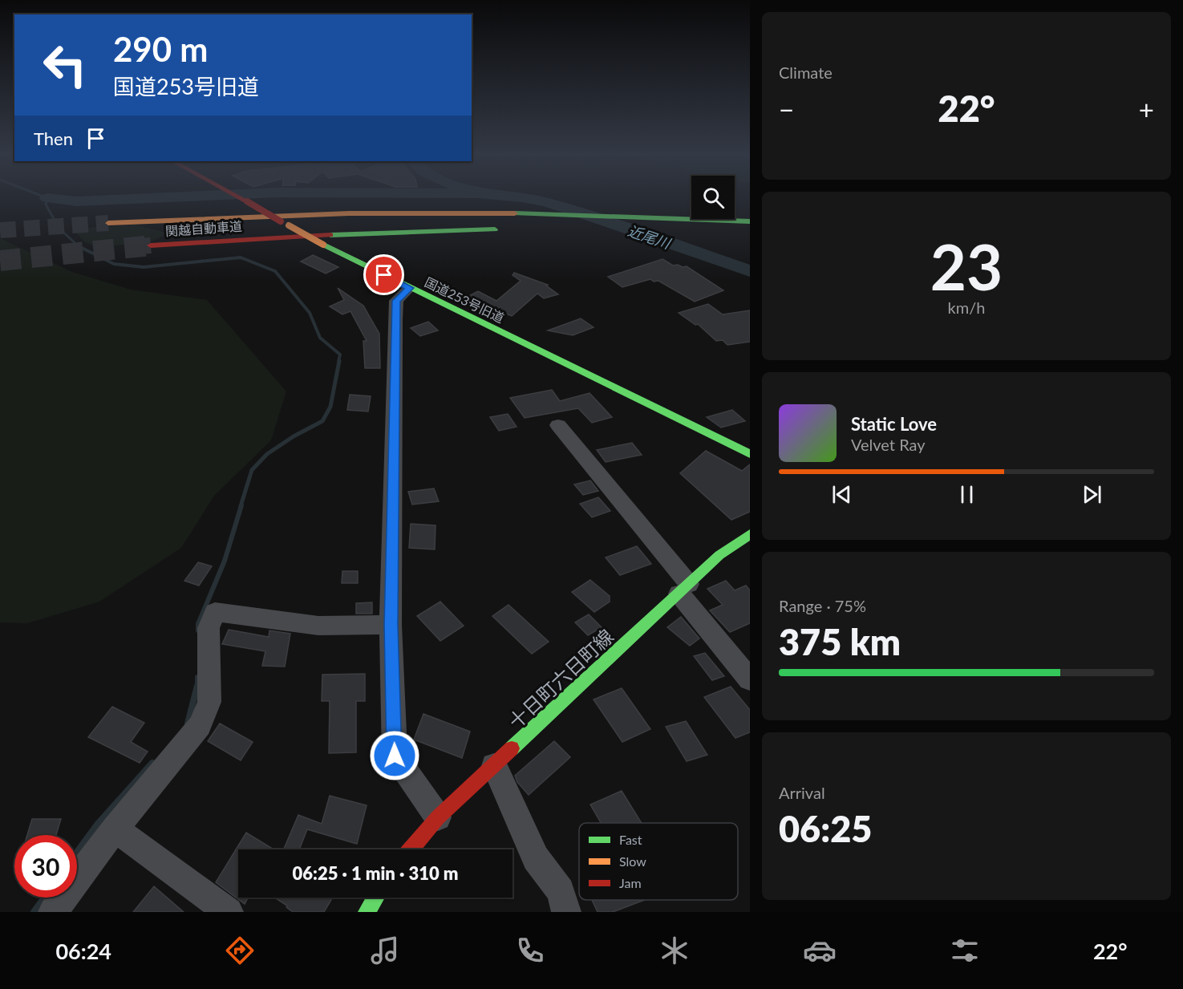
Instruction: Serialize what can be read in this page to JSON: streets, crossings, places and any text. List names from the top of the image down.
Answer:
{
  "streets": {
    "main road": ["関越自動車道", "国道253号旧道", "十日町六日町線"]
  },
  "water": ["近尾川"],
  "legend": ["Fast", "Slow", "Jam"],
  "page": {
    "tile": [
      "Climate",
      ["23", "km/h"],
      ["Range · 75%", "375 km"],
      ["Arrival", "06:25"]
    ],
    "turn": ["290 m", "国道253号旧道"],
    "heat": ["−", "22°", "+"],
    "then": "Then",
    "song": ["Static Love", "Velvet Ray"],
    "limit": "30",
    "trip": "06:25 · 1 min · 310 m",
    "tabs": ["06:24", "22°"]
  }
}
